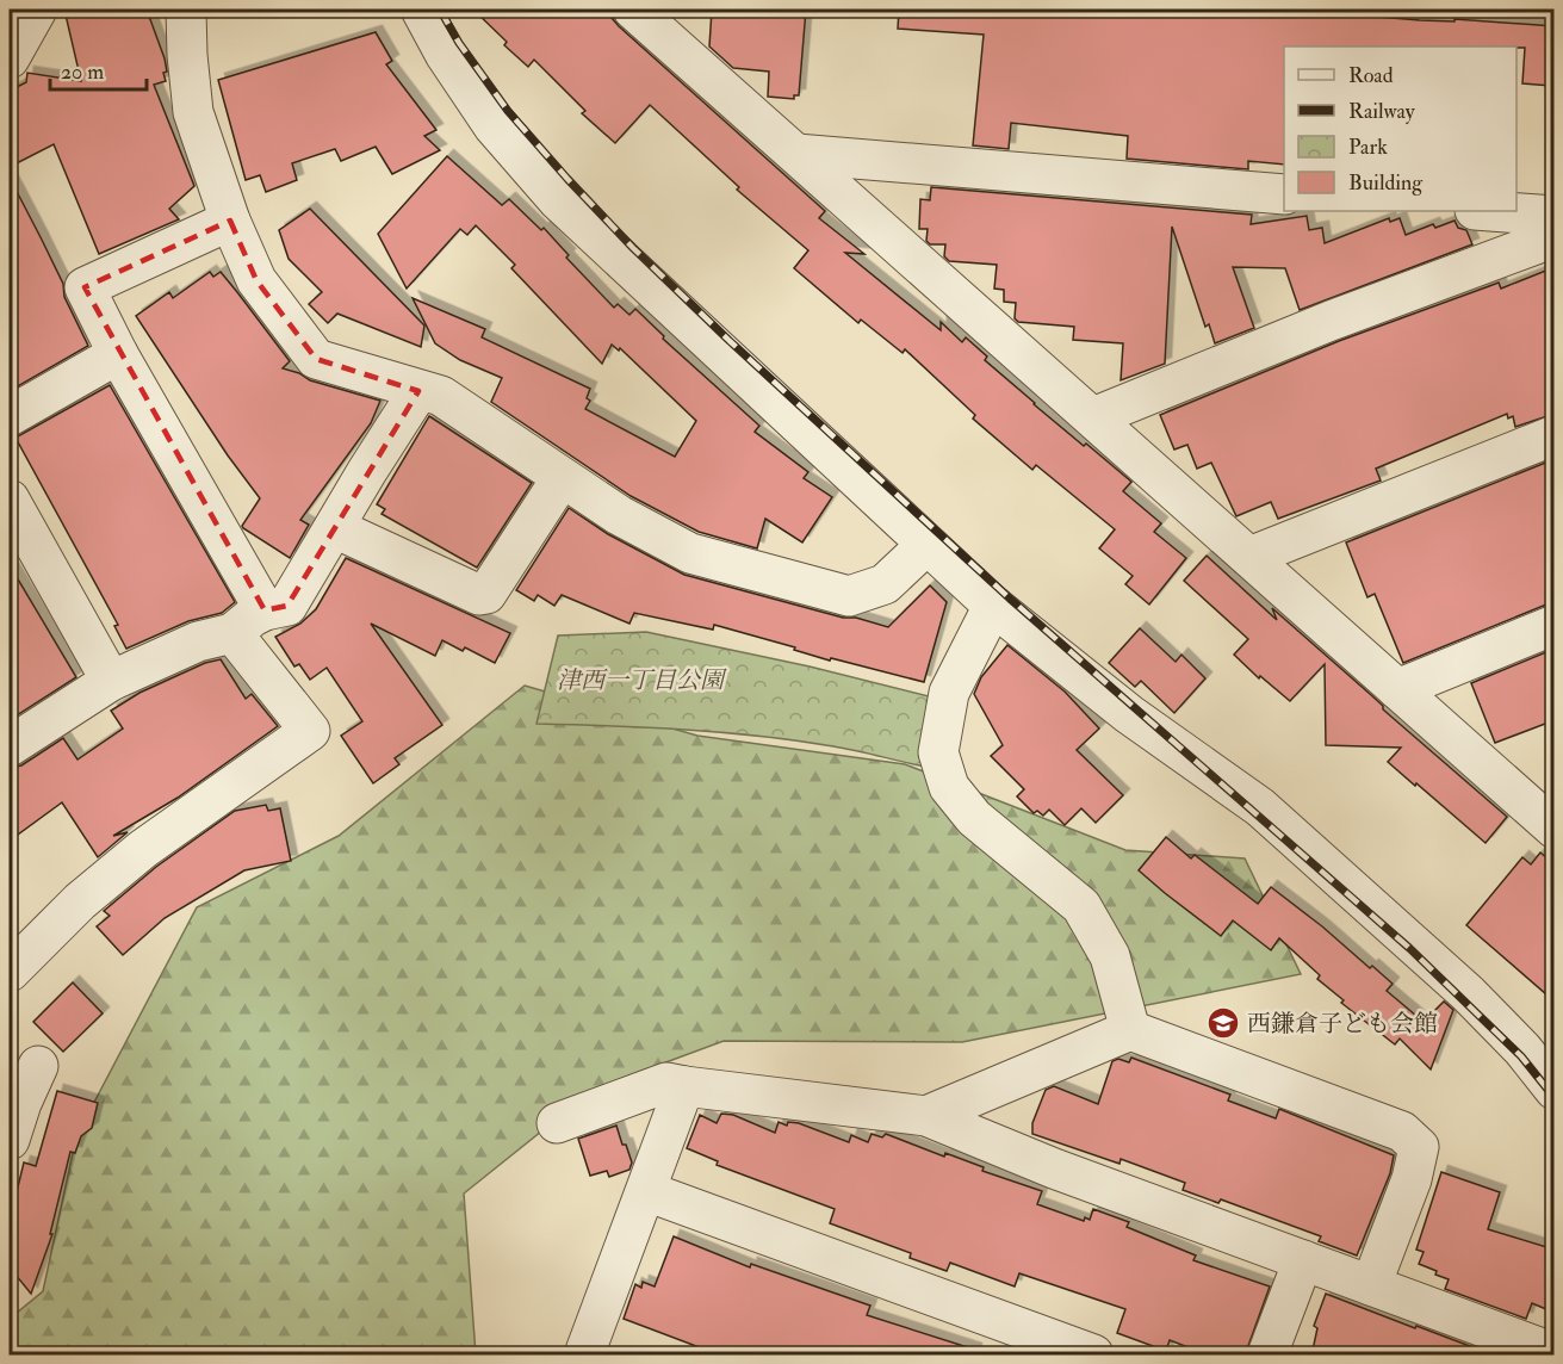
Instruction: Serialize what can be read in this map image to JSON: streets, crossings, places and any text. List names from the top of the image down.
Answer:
{
  "parks": ["津西一丁目公園"],
  "places": {
    "school or university": ["西鎌倉子ども会館"]
  },
  "legend": [
    "Road",
    "Railway",
    "Park",
    "Building"
  ],
  "scale_bar": "20 m"
}
